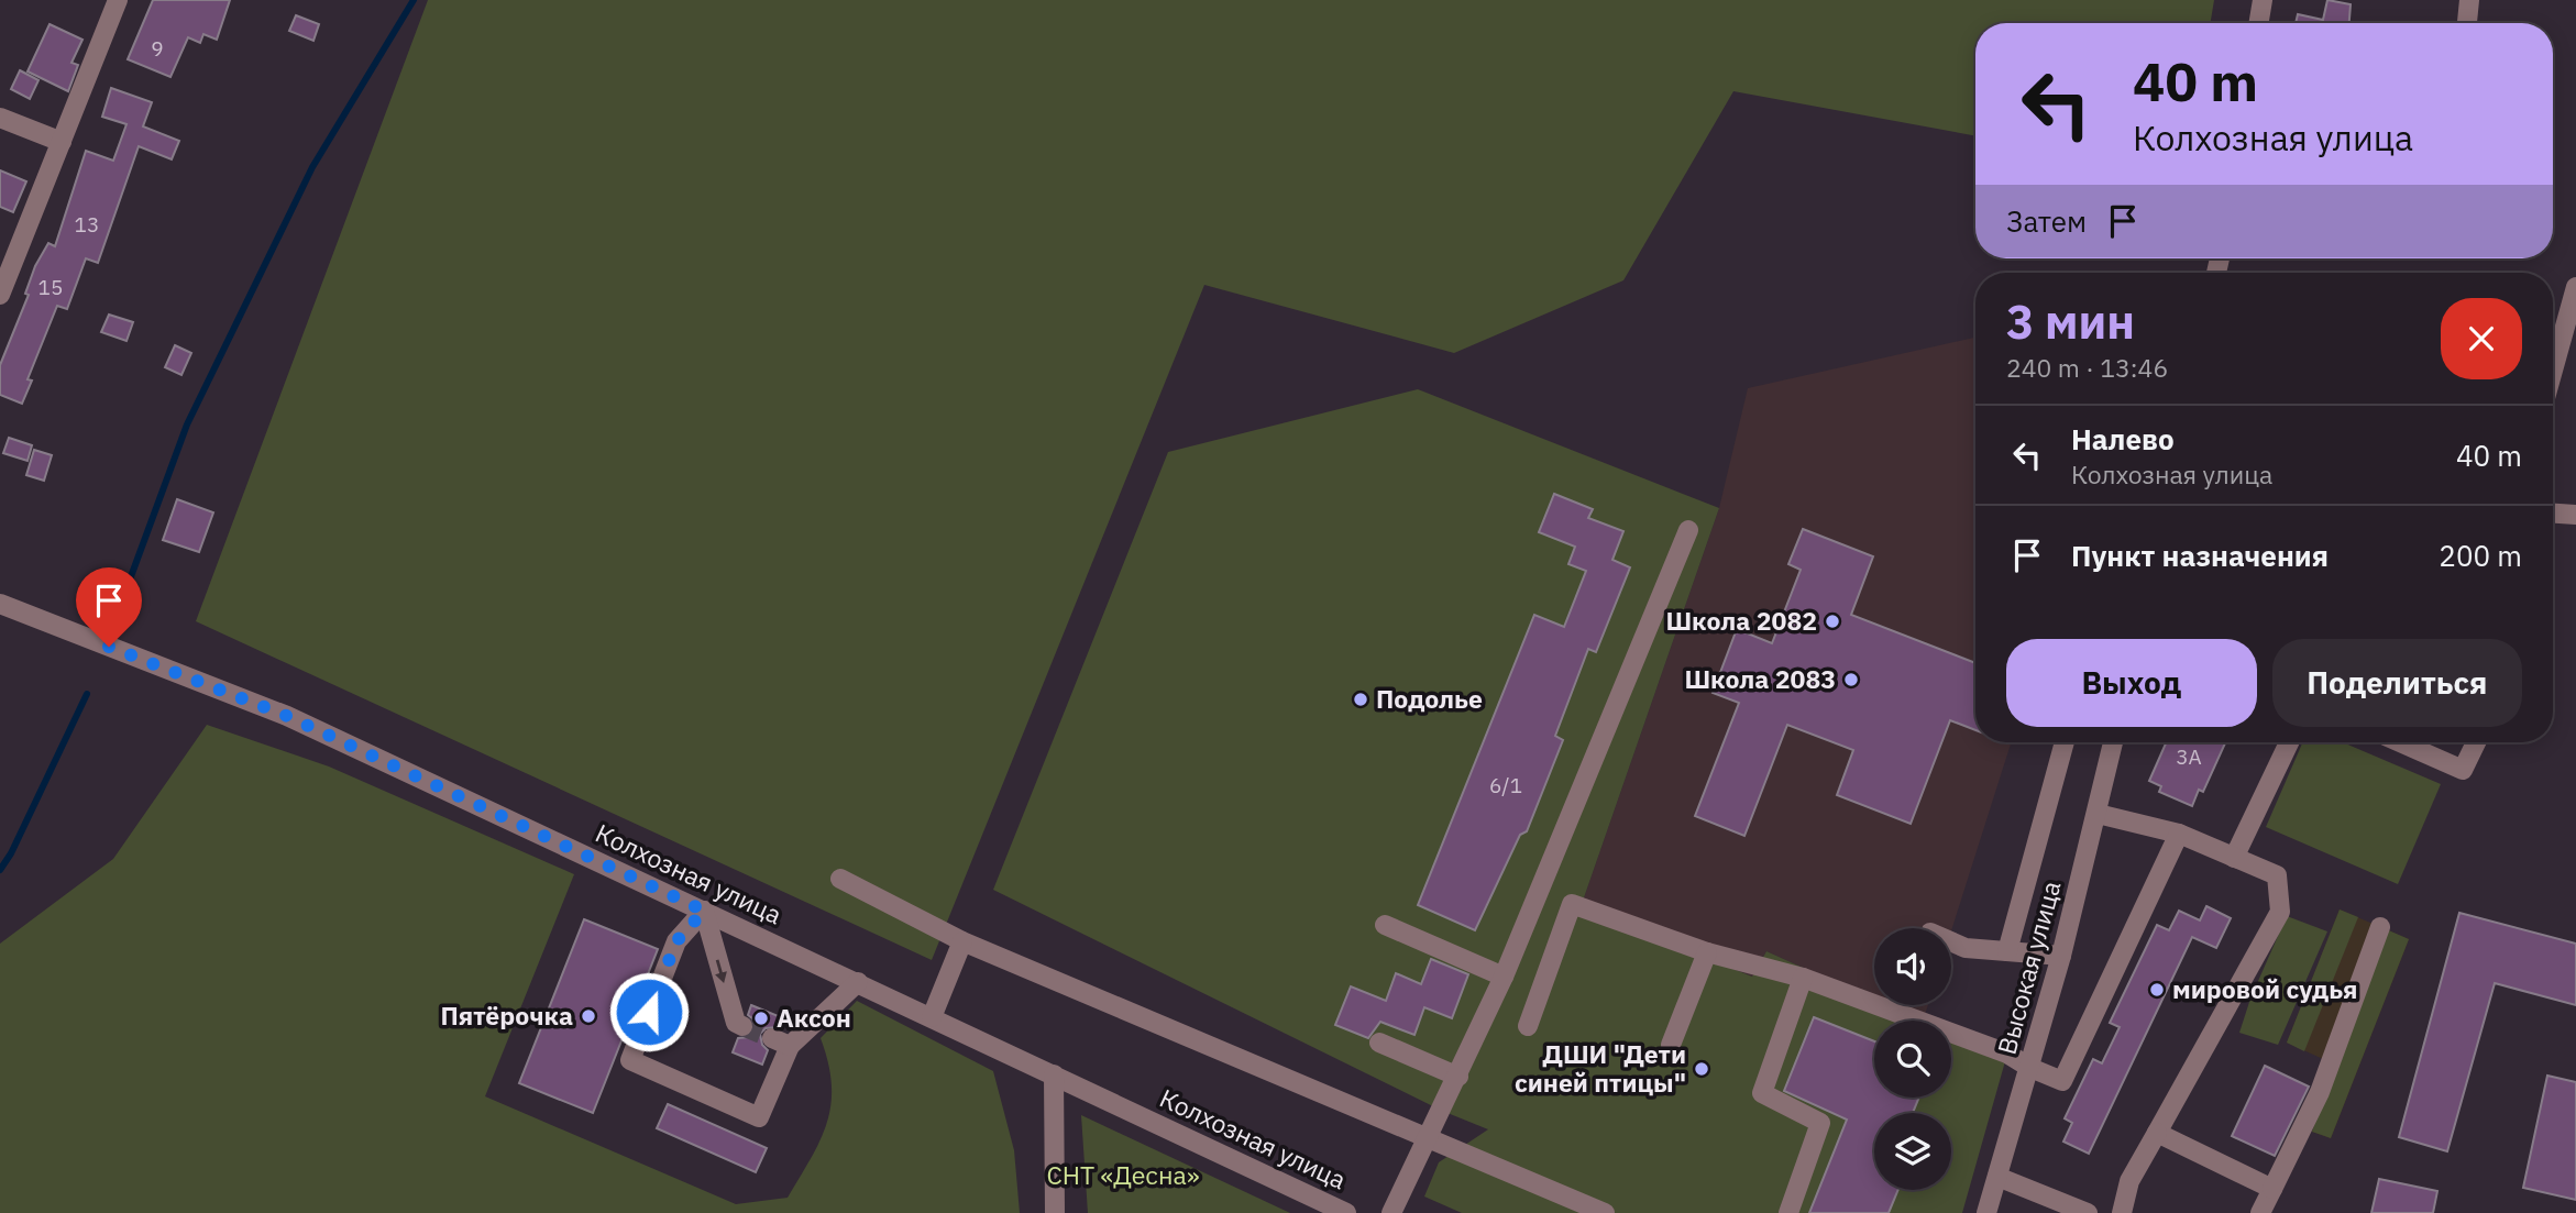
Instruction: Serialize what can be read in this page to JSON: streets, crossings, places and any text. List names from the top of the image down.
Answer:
{
  "streets": {
    "street": ["Колхозная улица", "Высокая улица"]
  },
  "parks": ["СНТ «Десна»"],
  "places": [
    "Школа 2082",
    "Школа 2083",
    "Подолье",
    "мировой судья",
    "Пятёрочка",
    "Аксон",
    "ДШИ \"Дети синей птицы\""
  ],
  "house_numbers": [
    "9",
    "13",
    "15",
    "3А",
    "6/1"
  ],
  "page": {
    "turn": ["40 m", "Колхозная улица"],
    "then": "Затем",
    "heading": ["3 мин", "240 m · 13:46"],
    "list": [
      {
        "name": "Налево",
        "note": "Колхозная улица",
        "value": "40 m"
      },
      {
        "name": "Пункт назначения",
        "value": "200 m"
      }
    ],
    "buttons": ["Выход", "Поделиться"]
  }
}
